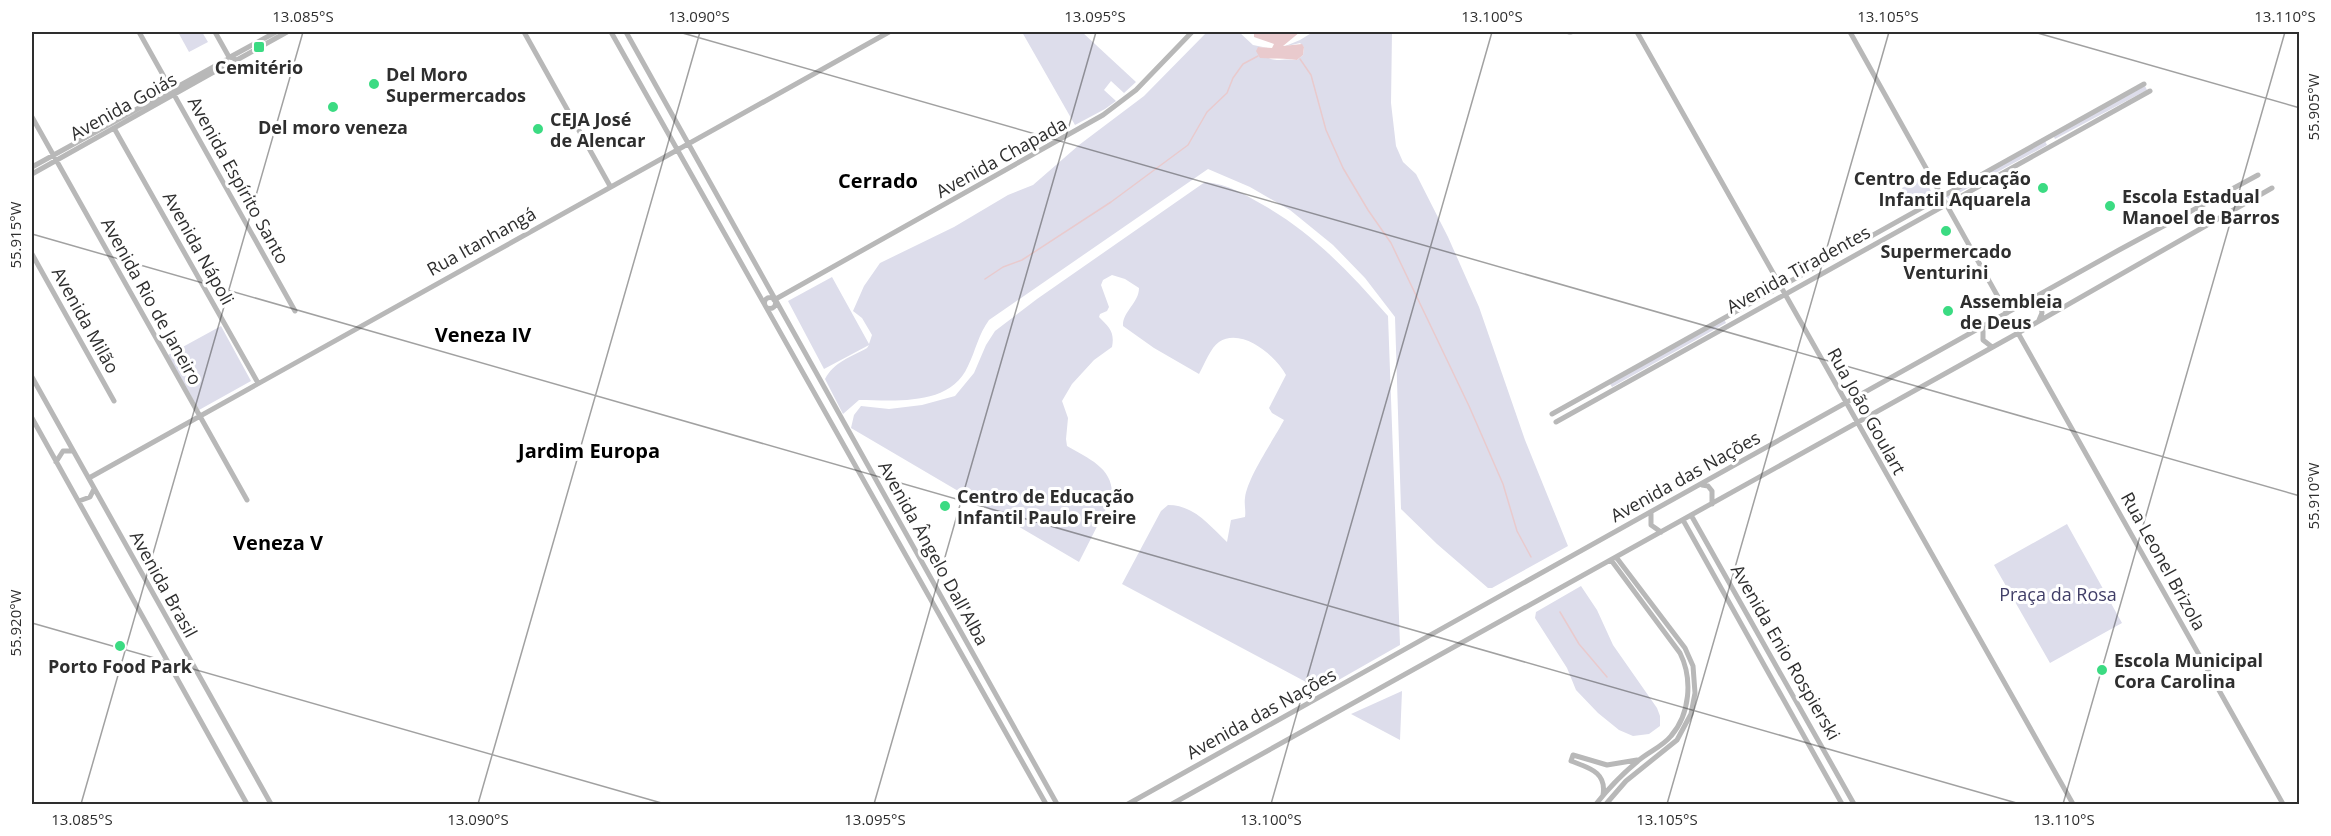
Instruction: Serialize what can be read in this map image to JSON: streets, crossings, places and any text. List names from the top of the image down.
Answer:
{
  "streets": {
    "street": [
      "Avenida Goiás",
      "Avenida Chapada",
      "Avenida Espírito Santo",
      "Rua Itanhangá",
      "Avenida Nápoli",
      "Avenida Tiradentes",
      "Avenida Rio de Janeiro",
      "Avenida Milão",
      "Rua João Goulart",
      "Avenida das Nações",
      "Avenida Ângelo Dall'Alba",
      "Rua Leonel Brizola",
      "Avenida Brasil",
      "Avenida Enio Rospierski"
    ]
  },
  "crossings": [
    ["Avenida Goiás", "Avenida Espírito Santo"],
    ["Avenida Goiás", "Avenida Nápoli"],
    ["Avenida Goiás", "Avenida Rio de Janeiro"],
    ["Avenida Chapada", "Avenida Ângelo Dall'Alba"],
    ["Rua Itanhangá", "Avenida Nápoli"],
    ["Rua Itanhangá", "Avenida Rio de Janeiro"],
    ["Rua Itanhangá", "Avenida Ângelo Dall'Alba"],
    ["Rua Itanhangá", "Avenida Brasil"],
    ["Avenida Tiradentes", "Rua João Goulart"],
    ["Rua João Goulart", "Avenida das Nações"],
    ["Avenida das Nações", "Rua Leonel Brizola"],
    ["Avenida das Nações", "Avenida Enio Rospierski"]
  ],
  "districts": [
    "Cerrado",
    "Veneza IV",
    "Jardim Europa",
    "Veneza V"
  ],
  "parks": ["Praça da Rosa"],
  "places": {
    "transit": ["Cemitério"],
    "other": [
      "Del Moro Supermercados",
      "Del moro veneza",
      "CEJA José de Alencar",
      "Centro de Educação Infantil Aquarela",
      "Escola Estadual Manoel de Barros",
      "Supermercado Venturini",
      "Assembleia de Deus",
      "Centro de Educação Infantil Paulo Freire",
      "Porto Food Park",
      "Escola Municipal Cora Carolina"
    ]
  },
  "coordinates": [
    "13.085°S",
    "13.090°S",
    "13.095°S",
    "13.100°S",
    "13.105°S",
    "13.110°S",
    "55.905°W",
    "55.915°W",
    "55.910°W",
    "55.920°W"
  ]
}
